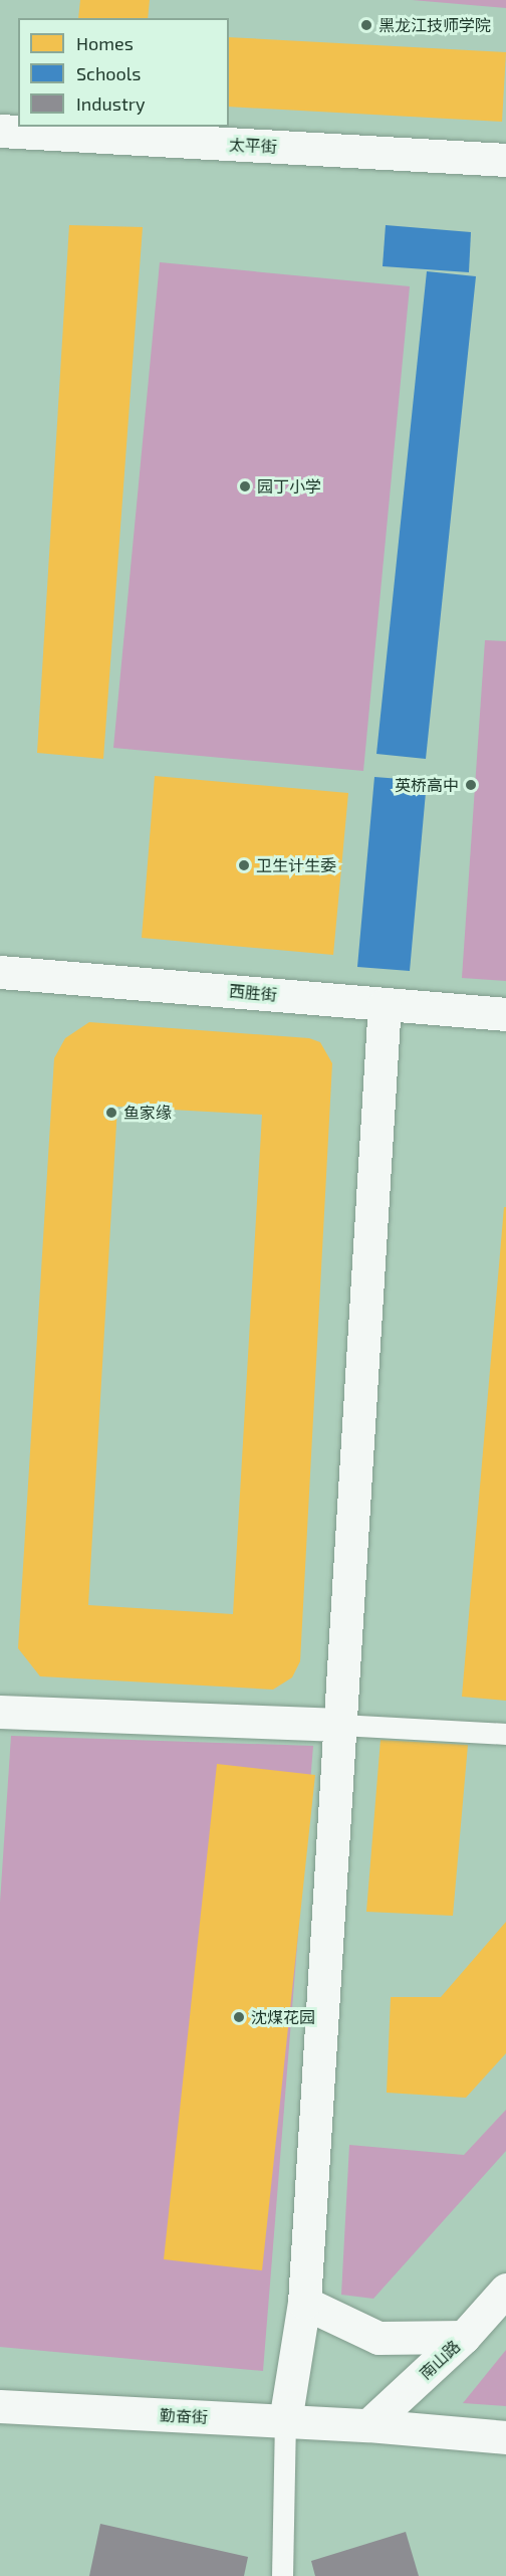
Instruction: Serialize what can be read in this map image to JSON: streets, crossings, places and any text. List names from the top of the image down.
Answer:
{
  "streets": {
    "street": [
      "太平街",
      "西胜街",
      "南山路",
      "勤奋街"
    ]
  },
  "crossings": [
    ["南山路", "勤奋街"]
  ],
  "places": [
    "黑龙江技师学院",
    "园丁小学",
    "英桥高中",
    "卫生计生委",
    "鱼家缘",
    "沈煤花园"
  ],
  "legend": ["Homes", "Schools", "Industry"]
}
